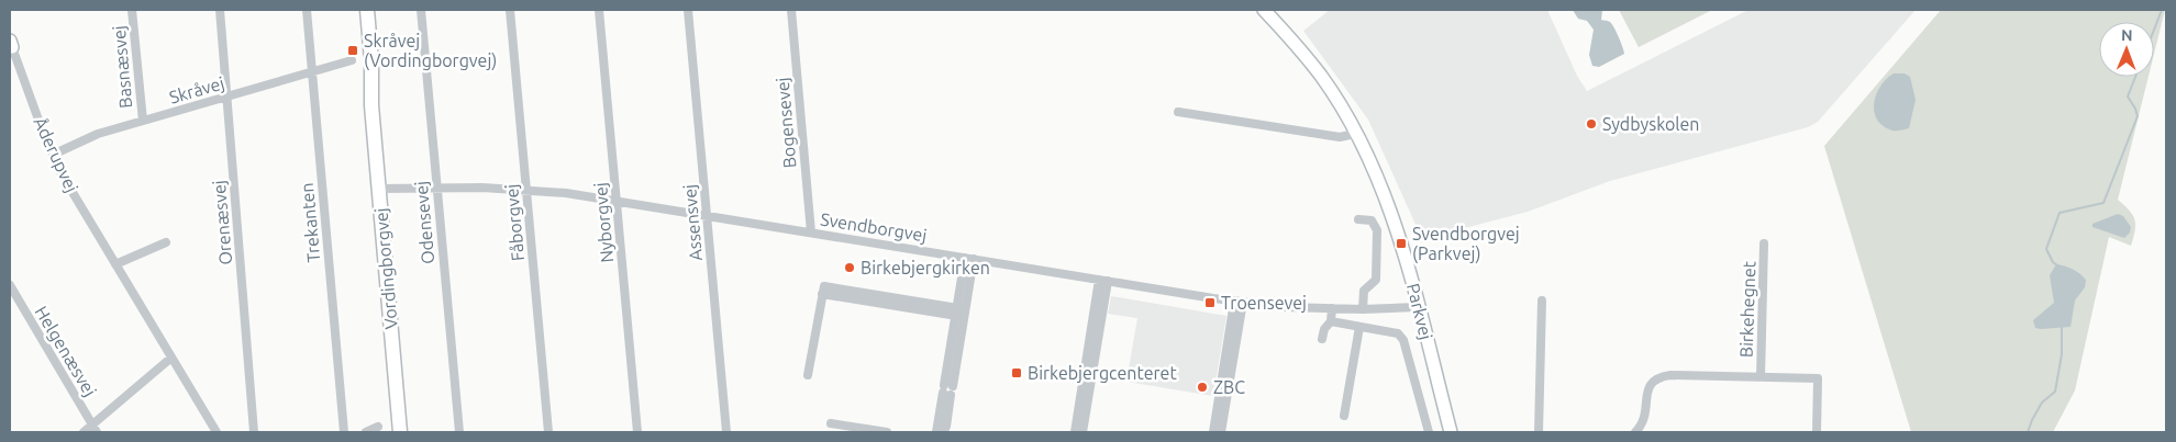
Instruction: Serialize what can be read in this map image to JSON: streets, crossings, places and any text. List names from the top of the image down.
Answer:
{
  "streets": {
    "main road": ["Vordingborgvej"],
    "street": [
      "Basnæsvej",
      "Skråvej",
      "Bogensevej",
      "Åderupvej",
      "Orenæsvej",
      "Trekanten",
      "Odensevej",
      "Fåborgvej",
      "Nyborgvej",
      "Assensvej",
      "Svendborgvej",
      "Birkehegnet",
      "Parkvej",
      "Helgenæsvej"
    ]
  },
  "crossings": [
    ["Basnæsvej", "Skråvej"],
    ["Skråvej", "Åderupvej"],
    ["Skråvej", "Orenæsvej"],
    ["Skråvej", "Trekanten"],
    ["Bogensevej", "Svendborgvej"],
    ["Odensevej", "Svendborgvej"],
    ["Fåborgvej", "Svendborgvej"],
    ["Nyborgvej", "Svendborgvej"],
    ["Assensvej", "Svendborgvej"],
    ["Svendborgvej", "Vordingborgvej"],
    ["Svendborgvej", "Parkvej"]
  ],
  "places": {
    "transit": [
      "Skråvej (Vordingborgvej)",
      "Svendborgvej (Parkvej)",
      "Troensevej",
      "Birkebjergcenteret"
    ],
    "other": ["Sydbyskolen", "Birkebjergkirken", "ZBC"]
  },
  "north": "top"
}
